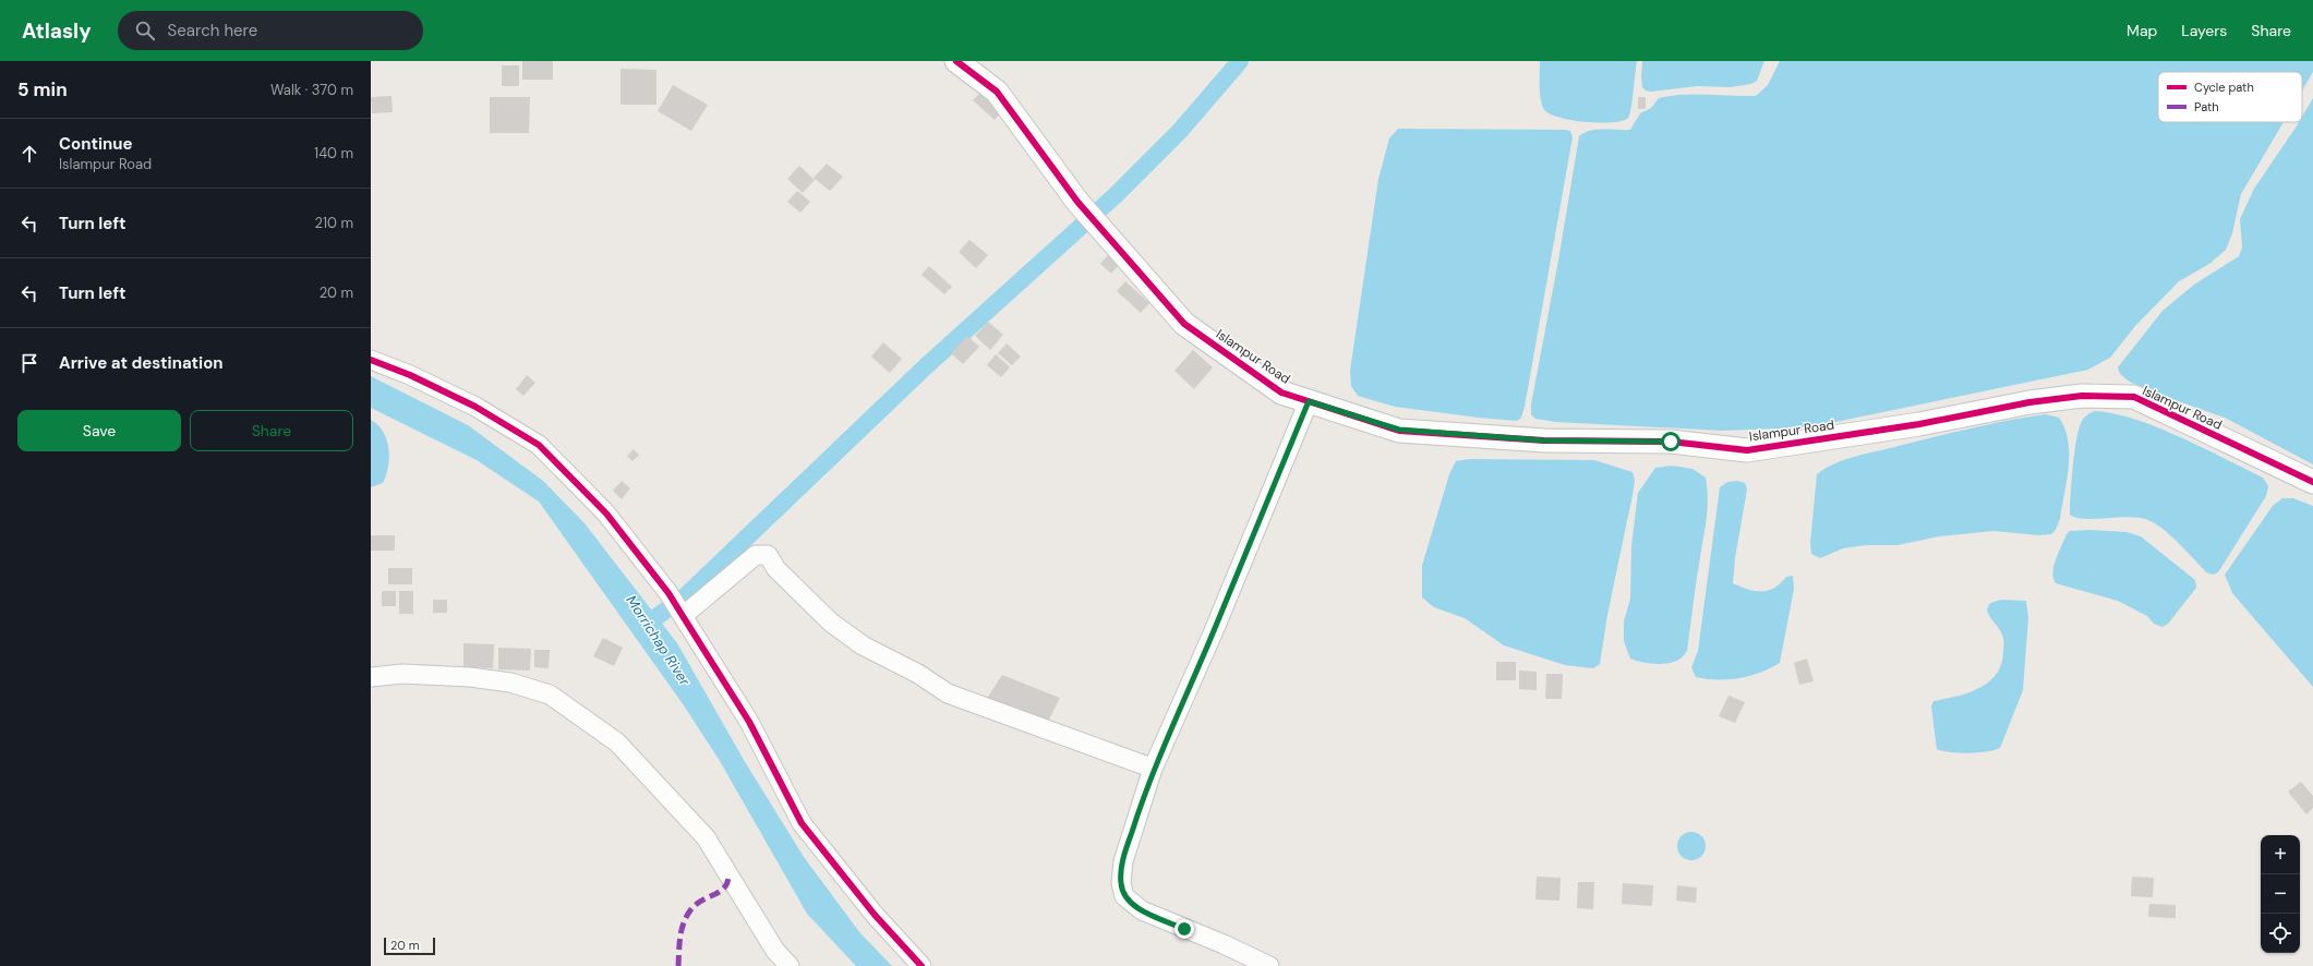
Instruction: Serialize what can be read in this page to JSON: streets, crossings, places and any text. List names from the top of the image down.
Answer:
{
  "streets": {
    "street": ["Islampur Road"]
  },
  "water": ["Morrichap River"],
  "legend": ["Cycle path", "Path"],
  "scale_bar": "20 m",
  "page": {
    "header": "Atlasly",
    "search": "Search here",
    "nav": ["Map", "Layers", "Share"],
    "heading": ["5 min", "Walk · 370 m"],
    "list": [
      ["Continue", "Islampur Road", "140 m"],
      ["Turn left", "210 m"],
      ["Turn left", "20 m"],
      "Arrive at destination"
    ],
    "buttons": ["Save", "Share"],
    "map_buttons": ["+", "−"],
    "scale": "20 m"
  }
}
